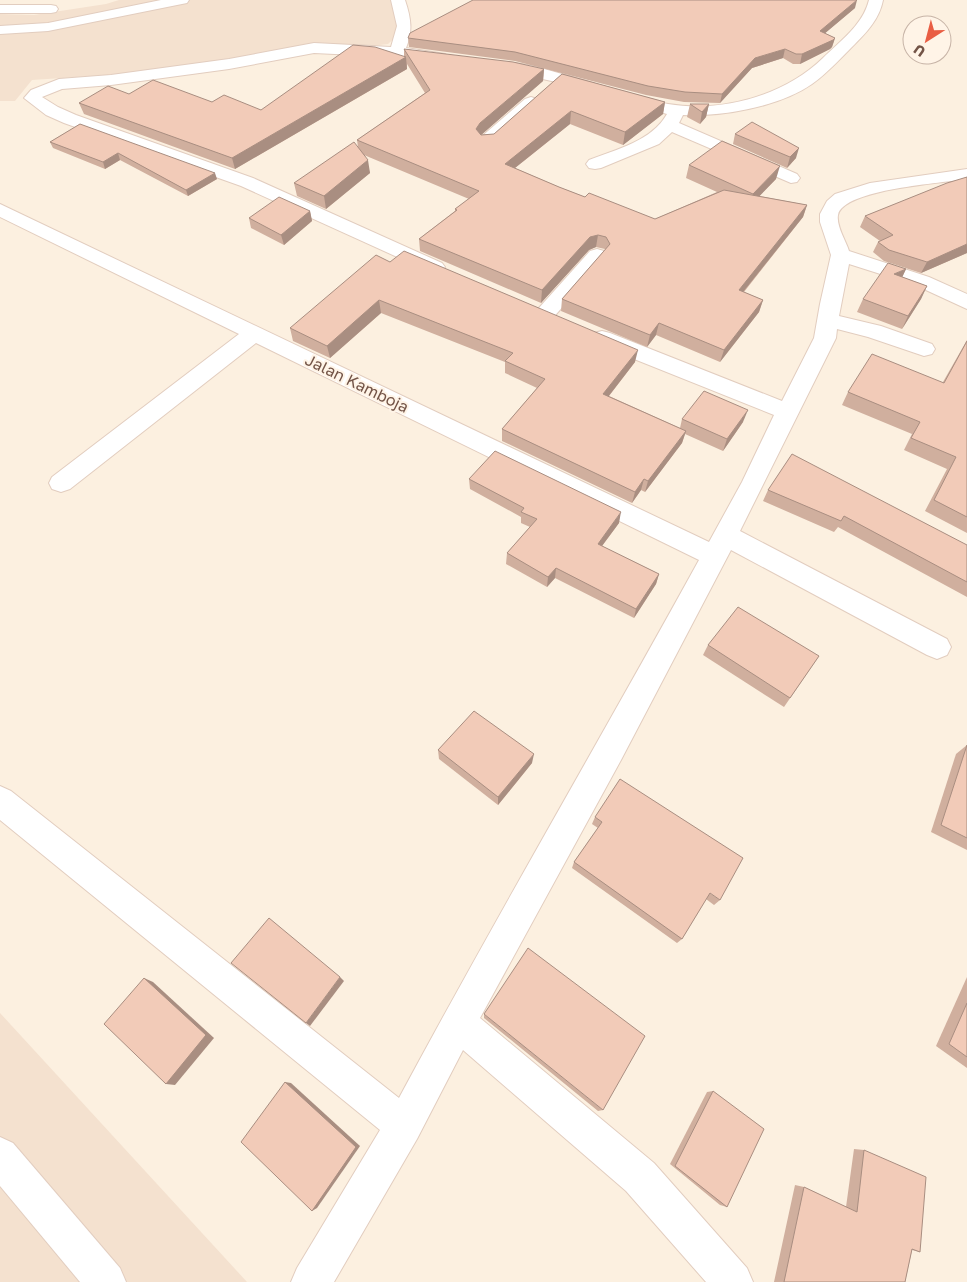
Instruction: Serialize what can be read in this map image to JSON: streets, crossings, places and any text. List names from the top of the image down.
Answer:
{
  "streets": {
    "street": ["Jalan Kamboja"]
  },
  "north": "bottom left"
}
